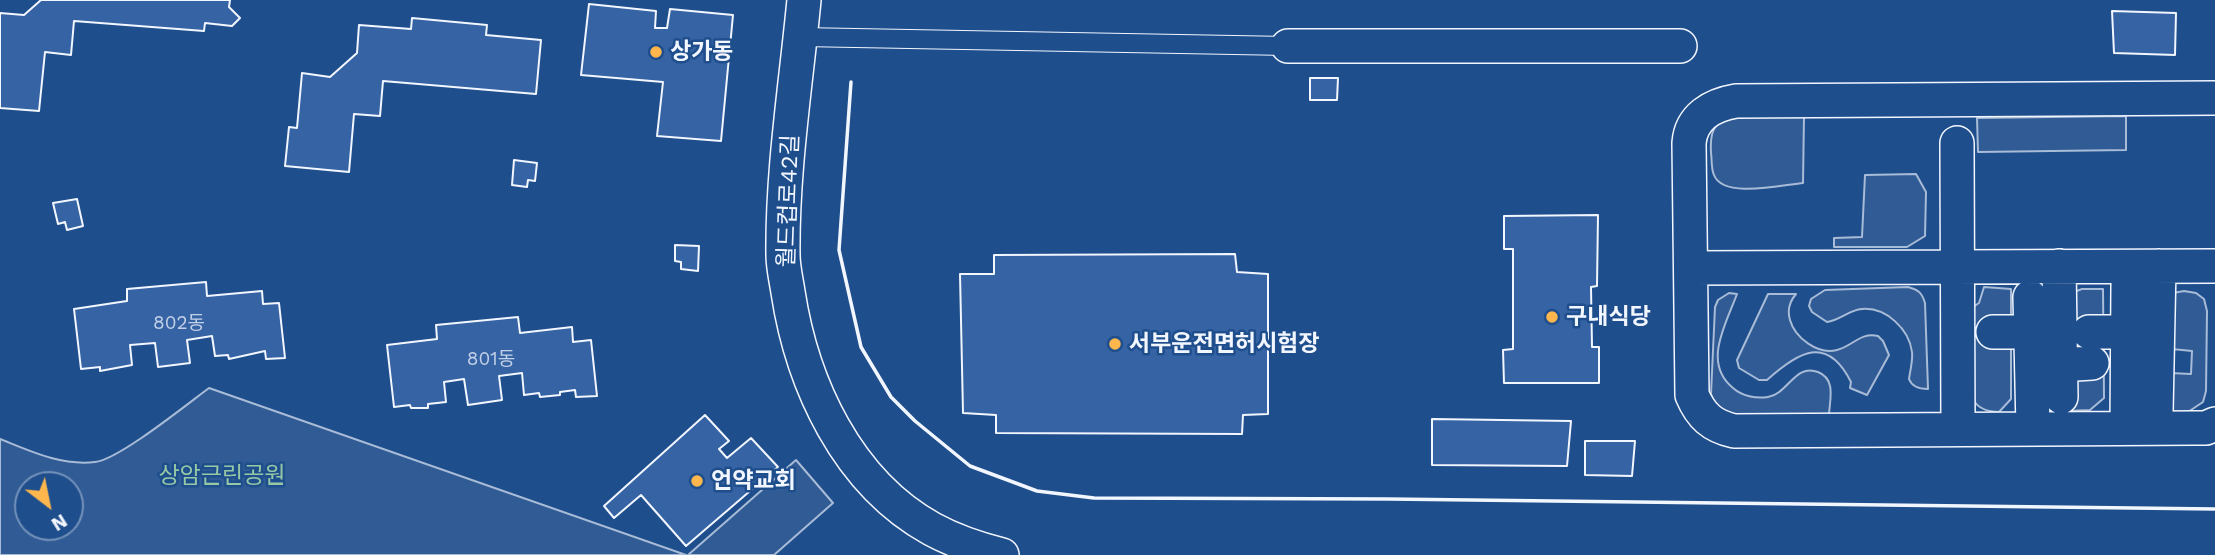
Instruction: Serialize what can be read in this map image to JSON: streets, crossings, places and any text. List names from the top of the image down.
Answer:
{
  "streets": {
    "street": ["월드컵로42길"]
  },
  "parks": ["상암근린공원"],
  "places": [
    "상가동",
    "구내식당",
    "서부운전면허시험장",
    "언약교회"
  ],
  "house_numbers": ["802동", "801동"],
  "north": "bottom right"
}
